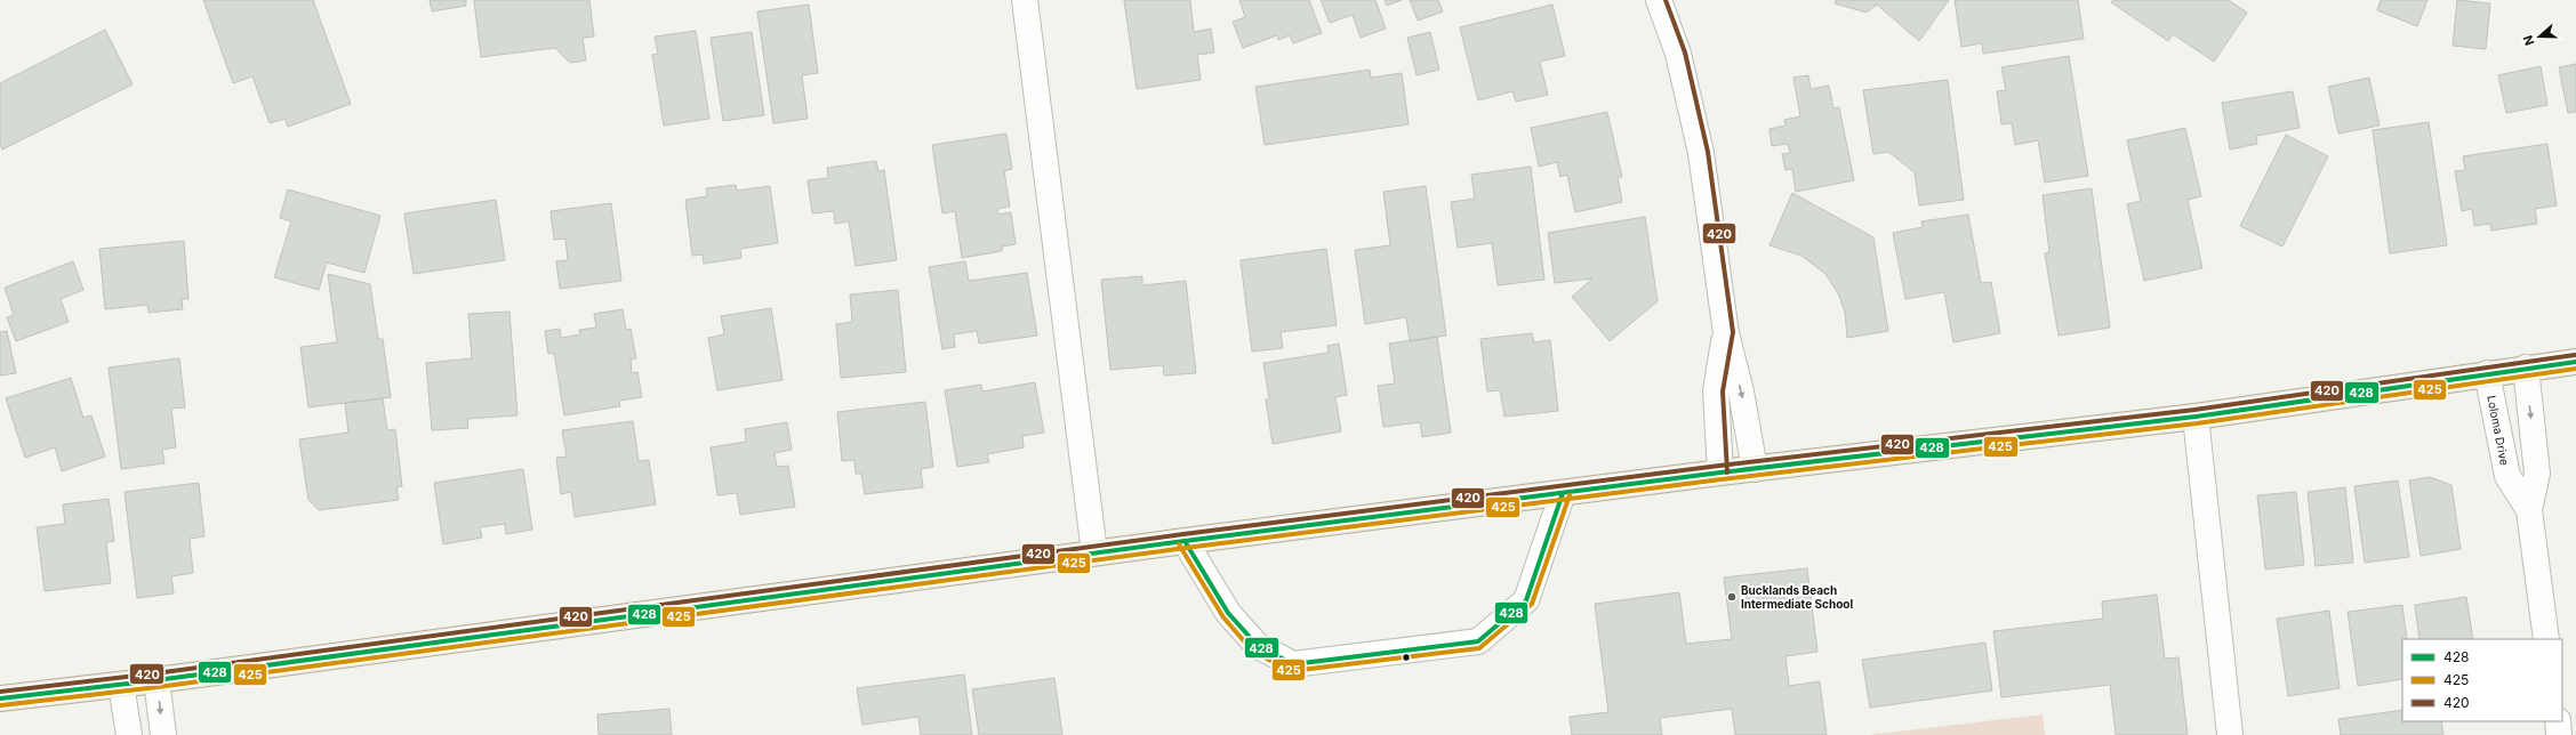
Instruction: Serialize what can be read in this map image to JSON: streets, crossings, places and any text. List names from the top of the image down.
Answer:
{
  "streets": {
    "street": ["Loloma Drive"]
  },
  "places": ["Bucklands Beach Intermediate School"],
  "lines": ["transit line 420", "transit line 428", "transit line 425"],
  "legend": ["428", "425", "420"],
  "north": "left"
}
